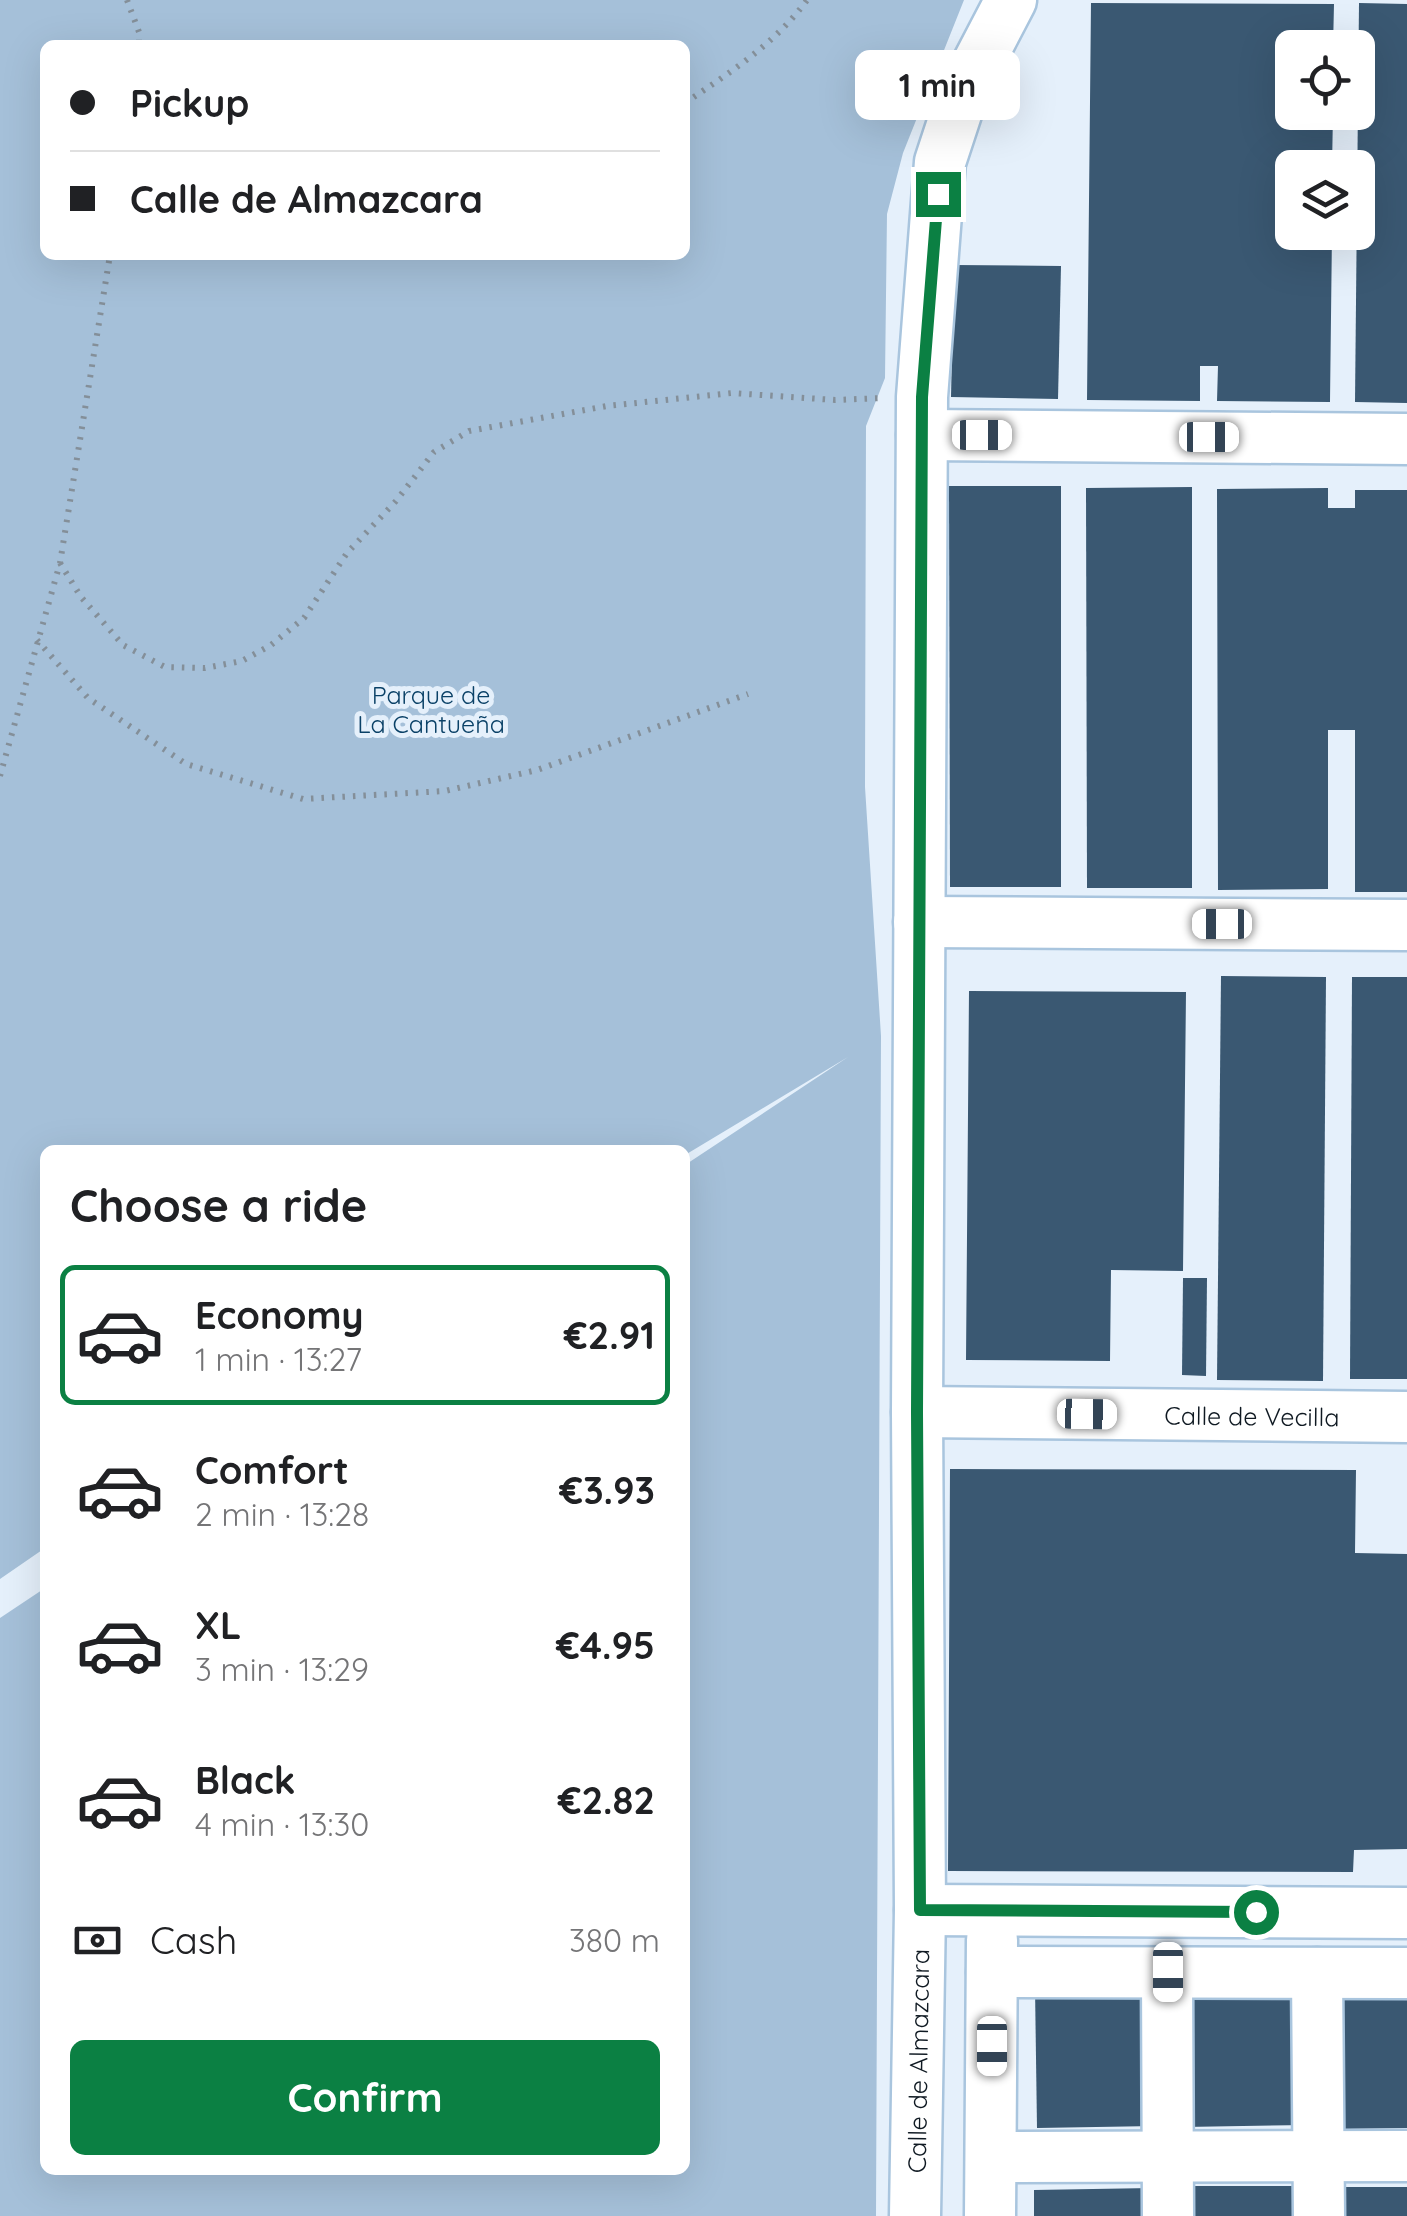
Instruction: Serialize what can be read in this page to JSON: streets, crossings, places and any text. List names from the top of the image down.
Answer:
{
  "streets": {
    "street": ["Calle de Vecilla", "Calle de Almazcara"]
  },
  "crossings": [
    ["Calle de Vecilla", "Calle de Almazcara"]
  ],
  "parks": ["Parque de La Cantueña"],
  "page": {
    "banner": ["Pickup", "Calle de Almazcara"],
    "bubble": "1 min",
    "heading": "Choose a ride",
    "list": [
      {
        "name": "Economy",
        "note": "1 min · 13:27",
        "value": "€2.91"
      },
      {
        "name": "Comfort",
        "note": "2 min · 13:28",
        "value": "€3.93"
      },
      {
        "name": "XL",
        "note": "3 min · 13:29",
        "value": "€4.95"
      },
      {
        "name": "Black",
        "note": "4 min · 13:30",
        "value": "€2.82"
      }
    ],
    "pay": ["Cash", "380 m"],
    "buttons": "Confirm"
  }
}
